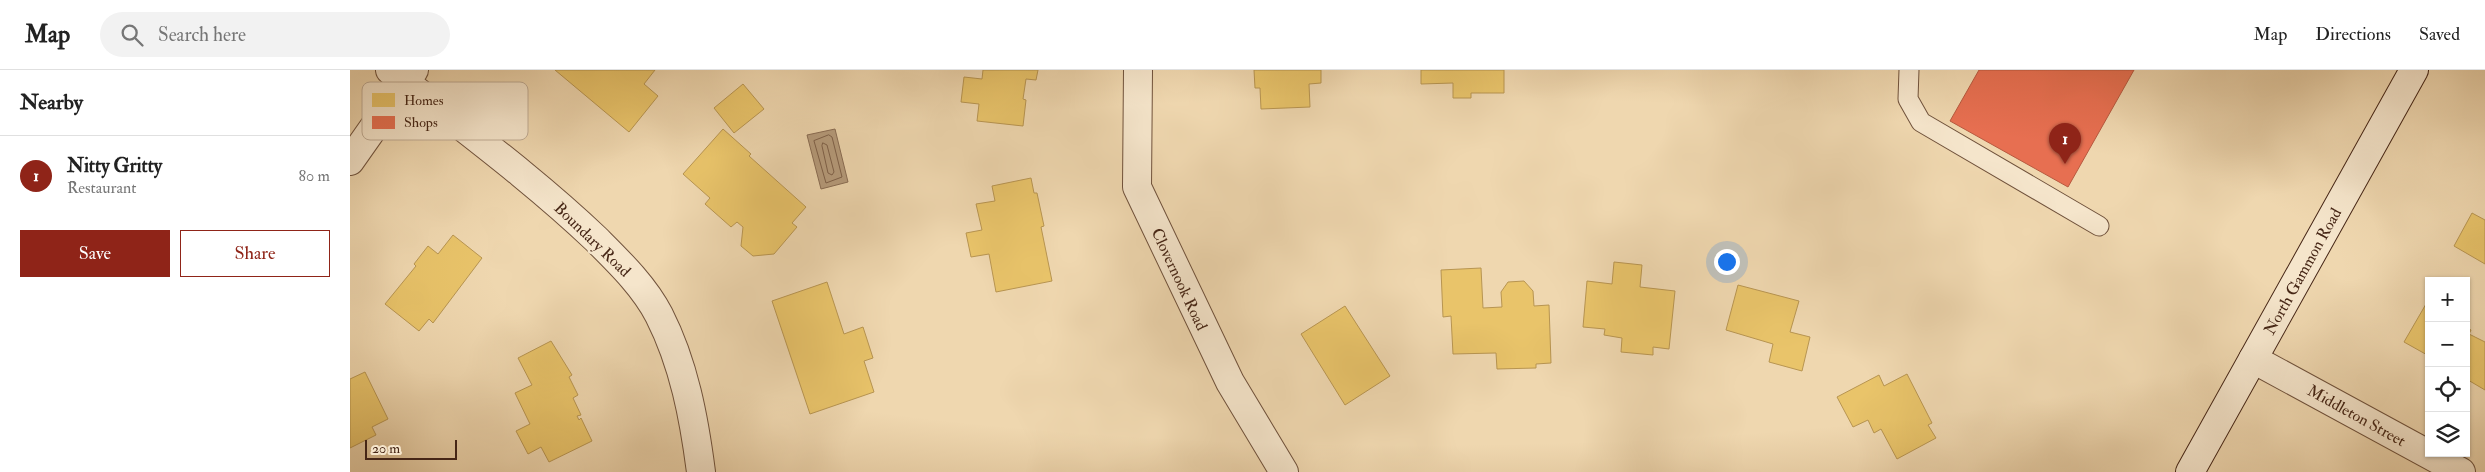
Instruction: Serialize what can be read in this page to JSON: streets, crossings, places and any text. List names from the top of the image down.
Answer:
{
  "streets": {
    "street": [
      "Boundary Road",
      "North Gammon Road",
      "Clovernook Road",
      "Middleton Street"
    ]
  },
  "crossings": [
    ["North Gammon Road", "Middleton Street"]
  ],
  "legend": ["Homes", "Shops"],
  "scale_bar": "20 m",
  "page": {
    "header": "Map",
    "search": "Search here",
    "nav": ["Map", "Directions", "Saved"],
    "heading": "Nearby",
    "pins": "1",
    "list": [
      {
        "mark": "1",
        "name": "Nitty Gritty",
        "note": "Restaurant",
        "value": "80 m"
      }
    ],
    "buttons": ["Save", "Share"],
    "map_buttons": ["+", "−"],
    "scale": "20 m"
  }
}
